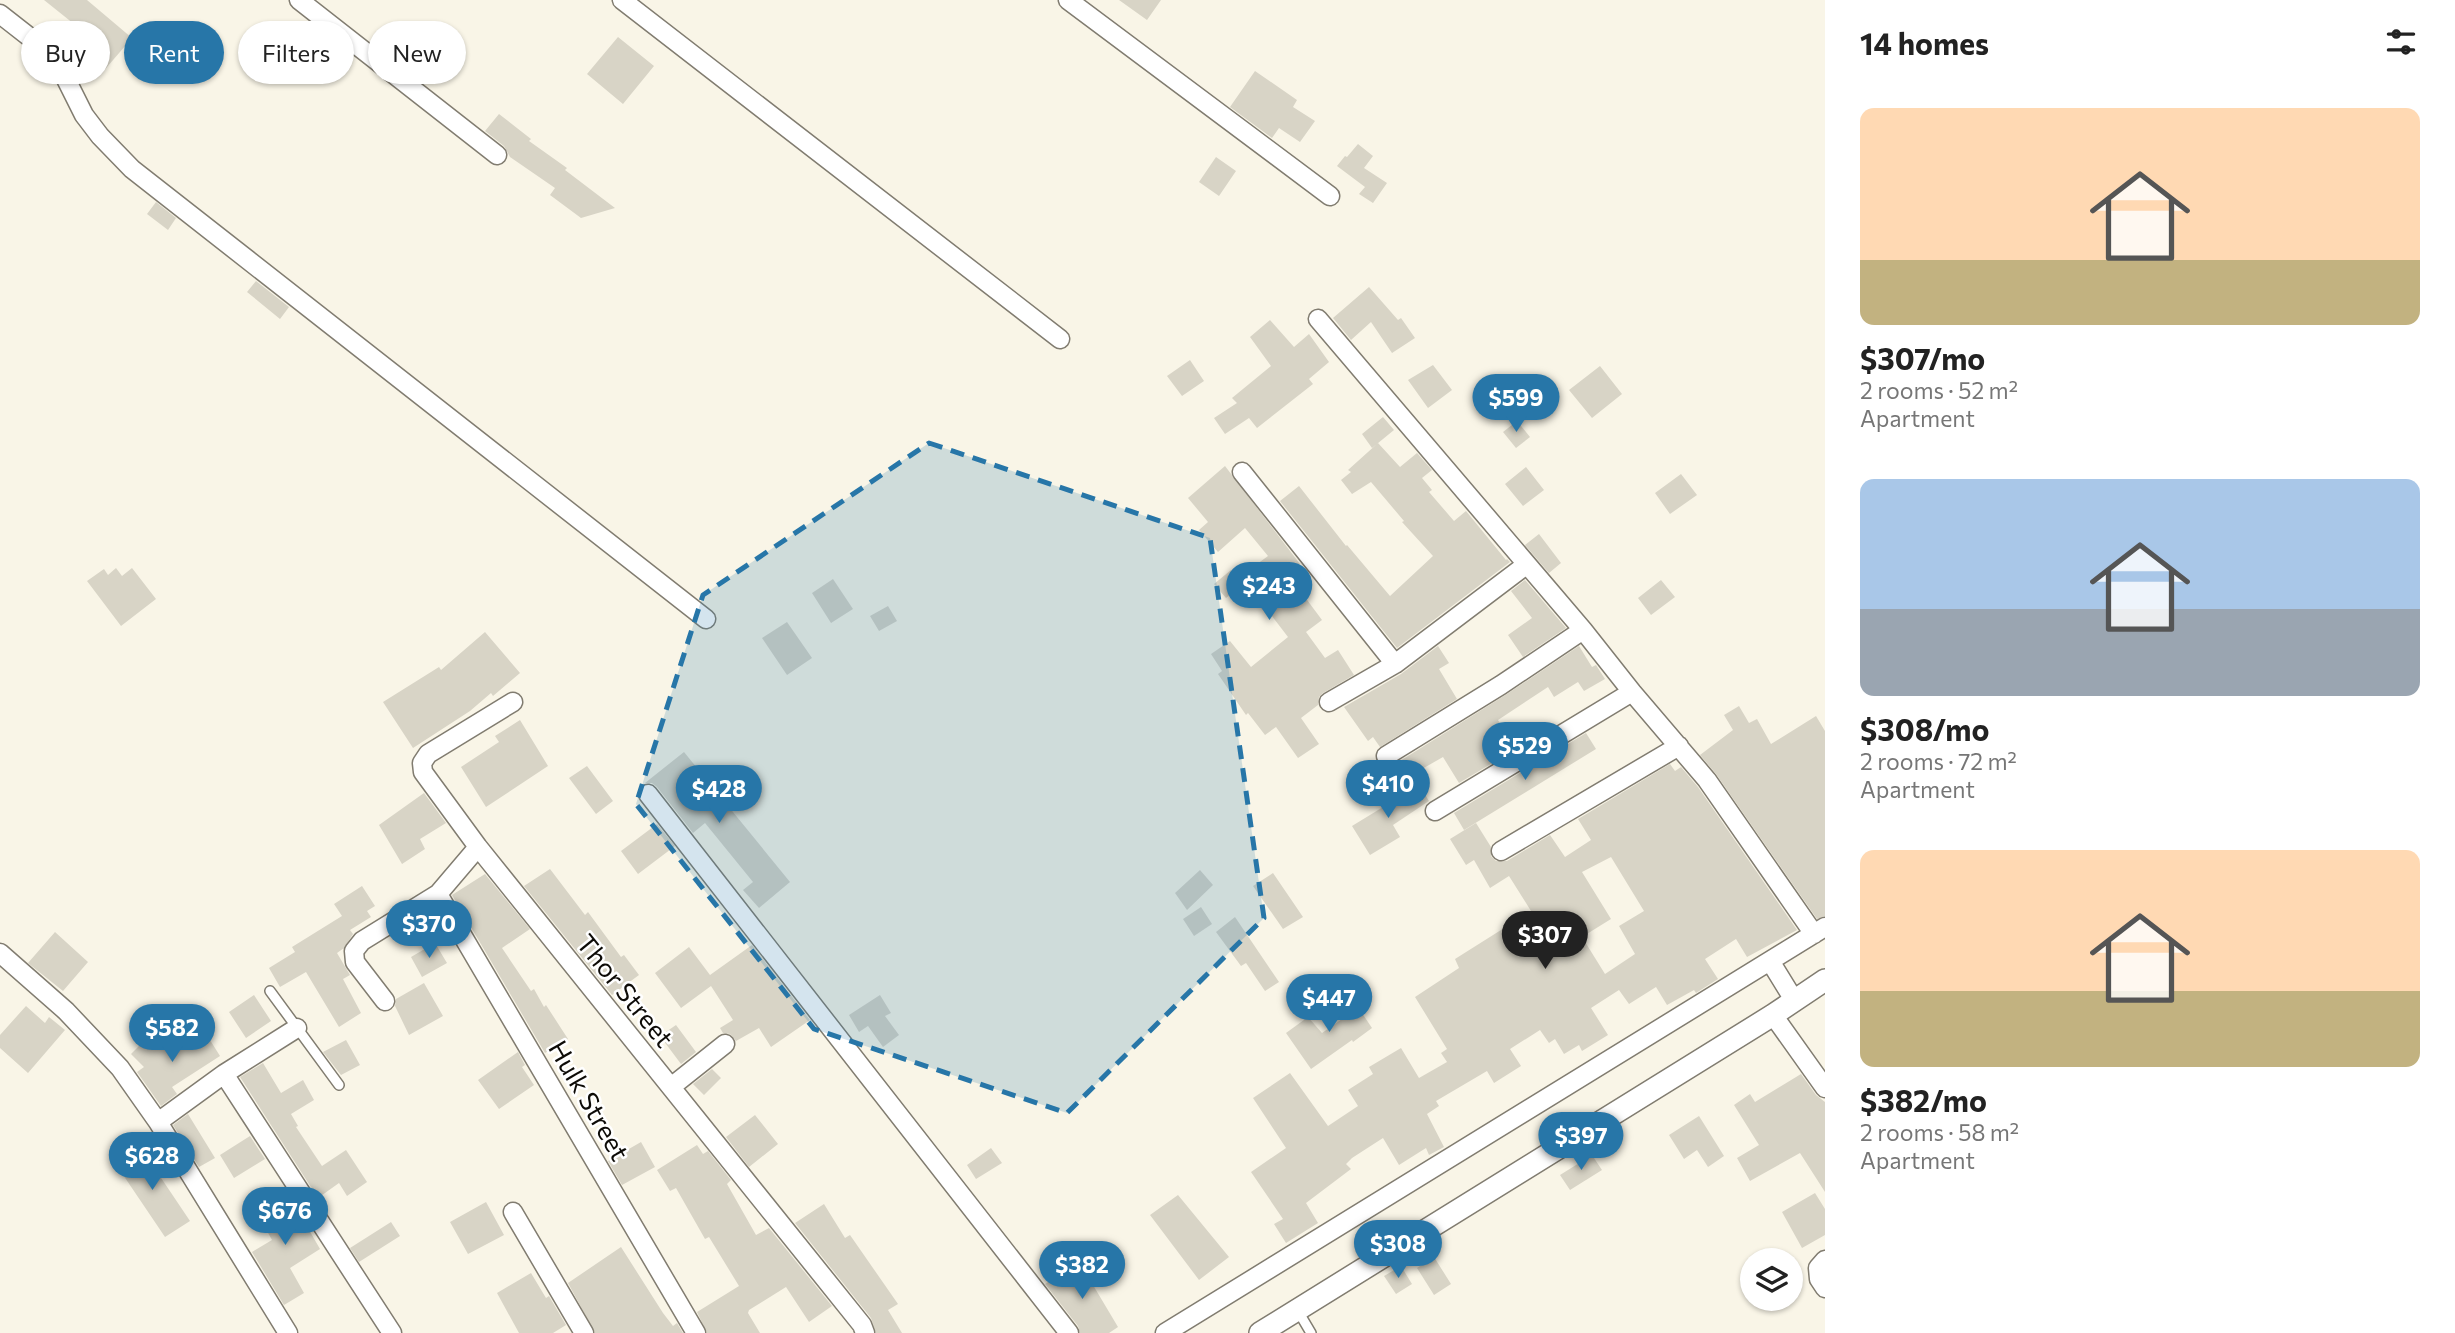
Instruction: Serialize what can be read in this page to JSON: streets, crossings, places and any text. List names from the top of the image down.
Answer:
{
  "streets": {
    "street": ["Thor Street", "Hulk Street"]
  },
  "page": {
    "heading": "14 homes",
    "chip": [
      "Buy",
      "Rent",
      "Filters",
      "New"
    ],
    "list": [
      {
        "name": "$307/mo",
        "note": "2 rooms · 52 m² · Apartment"
      },
      {
        "name": "$308/mo",
        "note": "2 rooms · 72 m² · Apartment"
      },
      {
        "name": "$382/mo",
        "note": "2 rooms · 58 m² · Apartment"
      }
    ],
    "price": [
      "$599",
      "$243",
      "$529",
      "$410",
      "$428",
      "$370",
      "$307",
      "$447",
      "$582",
      "$397",
      "$628",
      "$676",
      "$308",
      "$382"
    ]
  }
}
